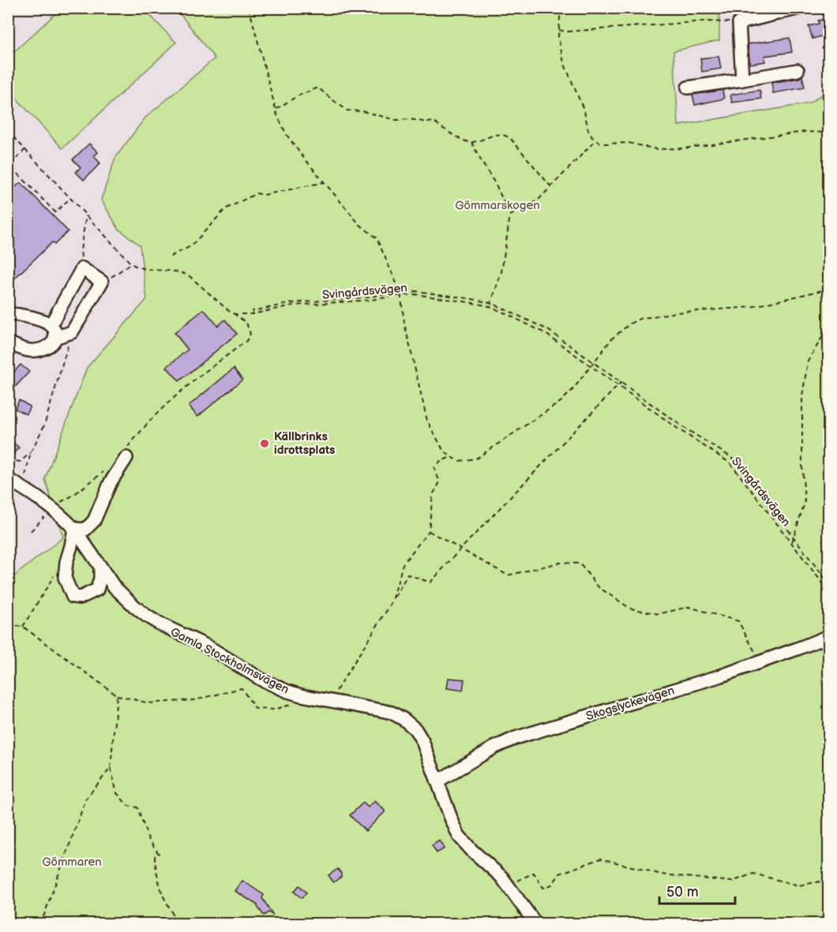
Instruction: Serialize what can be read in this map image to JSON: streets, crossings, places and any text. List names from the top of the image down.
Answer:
{
  "streets": {
    "street": ["Gamla Stockholmsvägen", "Skogslyckevägen"],
    "path": ["Svingårdsvägen"]
  },
  "crossings": [
    ["Gamla Stockholmsvägen", "Skogslyckevägen"]
  ],
  "parks": ["Gömmarskogen", "Gömmaren"],
  "places": ["Källbrinks idrottsplats"],
  "scale_bar": "50 m"
}
